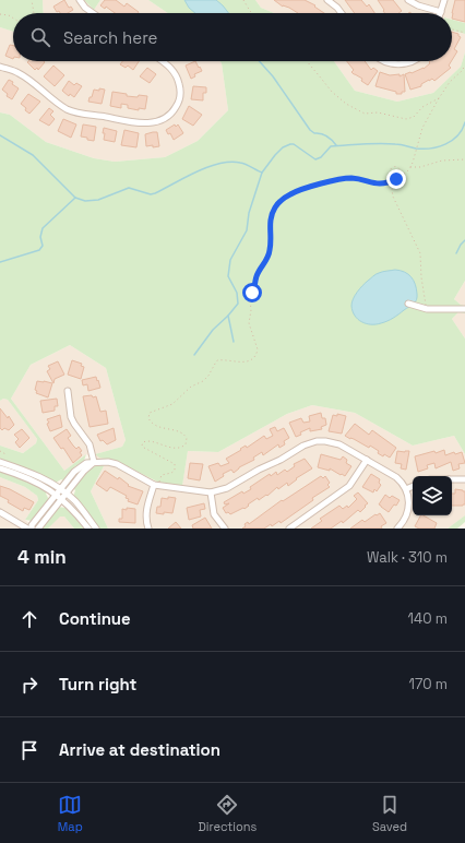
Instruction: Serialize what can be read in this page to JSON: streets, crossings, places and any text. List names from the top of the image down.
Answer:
{
  "page": {
    "search": "Search here",
    "heading": ["4 min", "Walk · 310 m"],
    "list": [
      ["Continue", "140 m"],
      ["Turn right", "170 m"],
      "Arrive at destination"
    ],
    "nav": ["Map", "Directions", "Saved"]
  }
}
